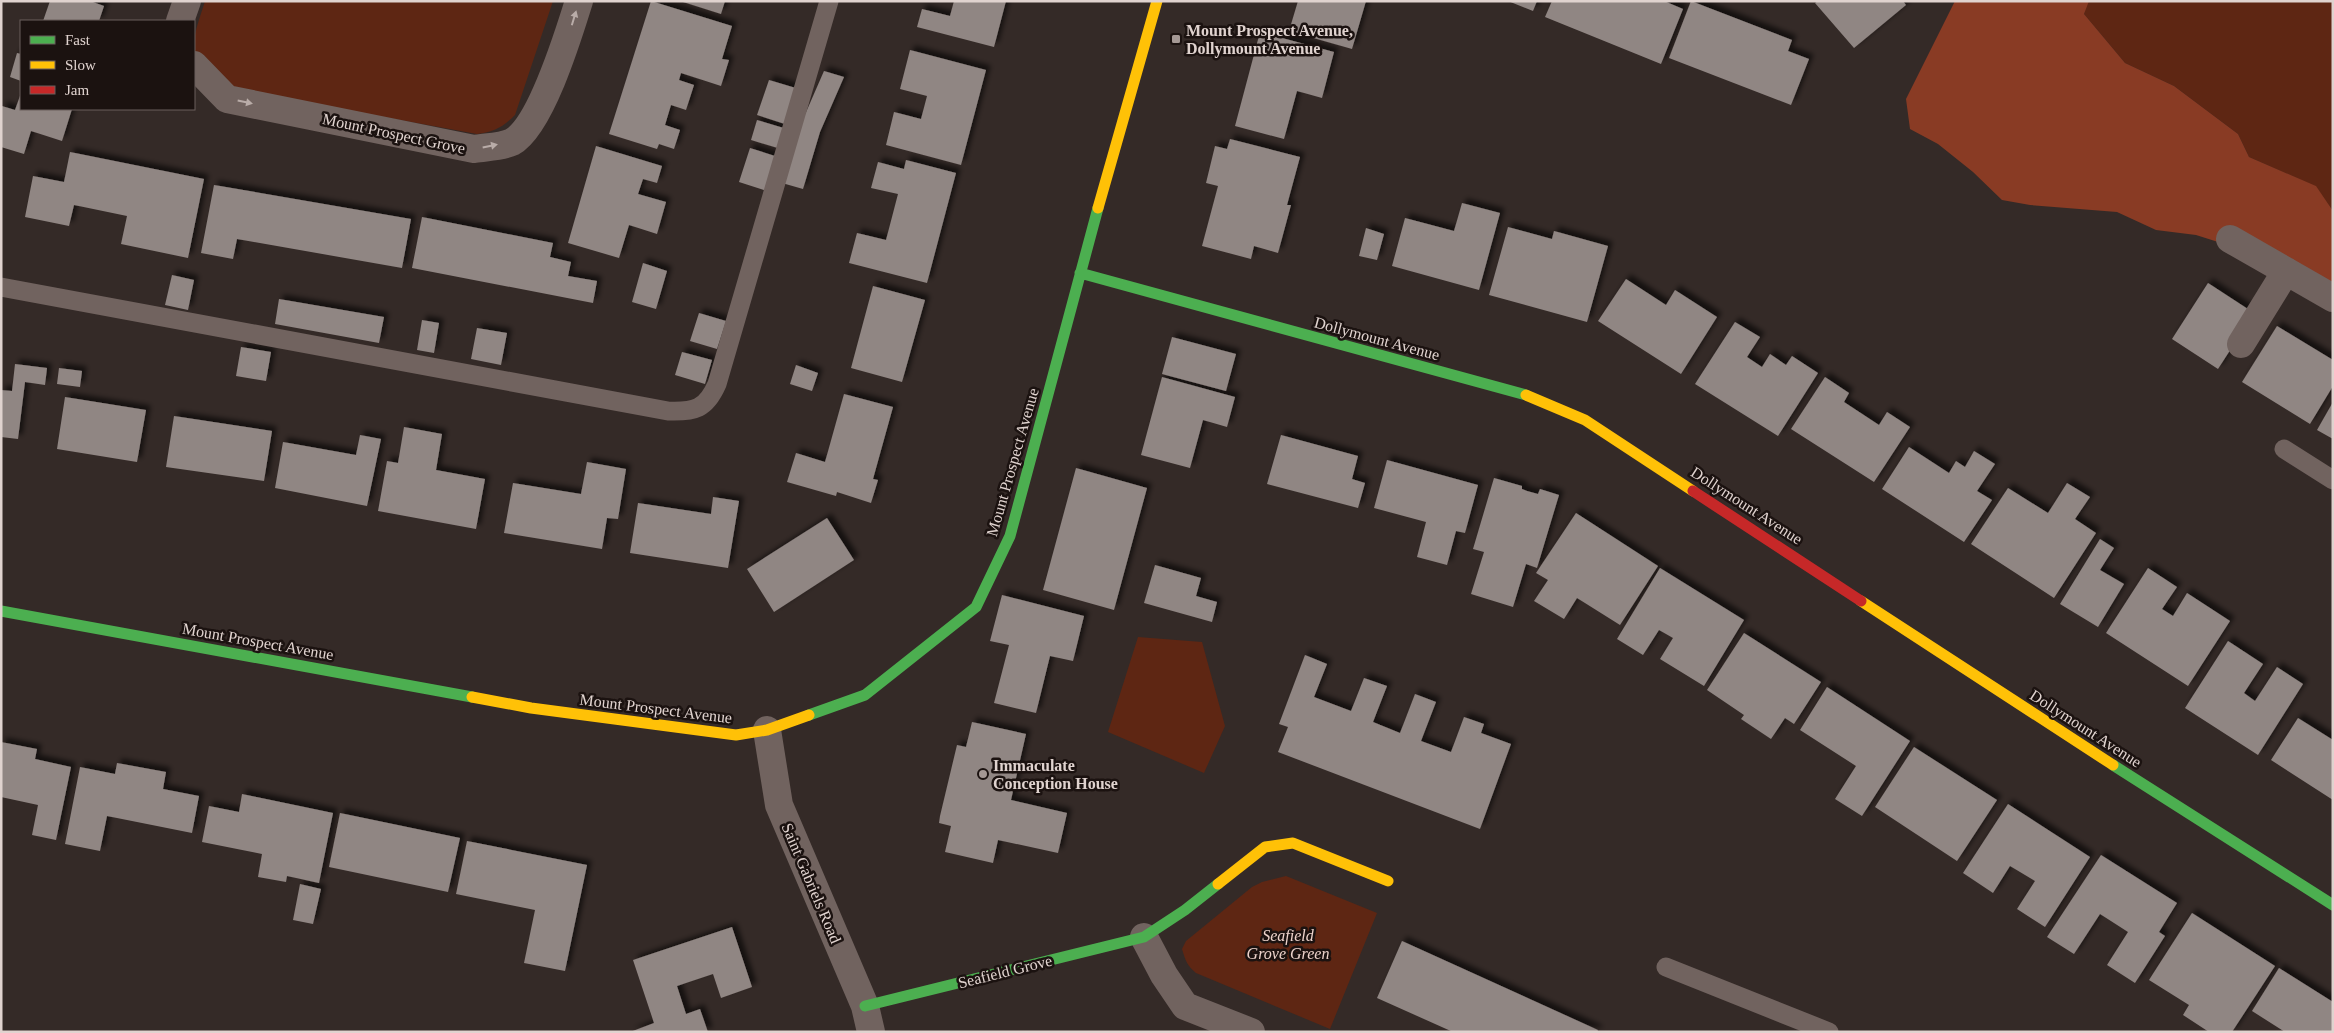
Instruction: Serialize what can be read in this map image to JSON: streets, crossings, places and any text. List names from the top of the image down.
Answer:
{
  "streets": {
    "street": [
      "Mount Prospect Grove",
      "Dollymount Avenue",
      "Mount Prospect Avenue",
      "Saint Gabriels Road",
      "Seafield Grove"
    ]
  },
  "crossings": [
    ["Dollymount Avenue", "Mount Prospect Avenue"],
    ["Mount Prospect Avenue", "Saint Gabriels Road"],
    ["Saint Gabriels Road", "Seafield Grove"]
  ],
  "parks": ["Seafield Grove Green"],
  "places": {
    "transit": ["Mount Prospect Avenue, Dollymount Avenue"],
    "other": ["Immaculate Conception House"]
  },
  "legend": ["Fast", "Slow", "Jam"]
}
